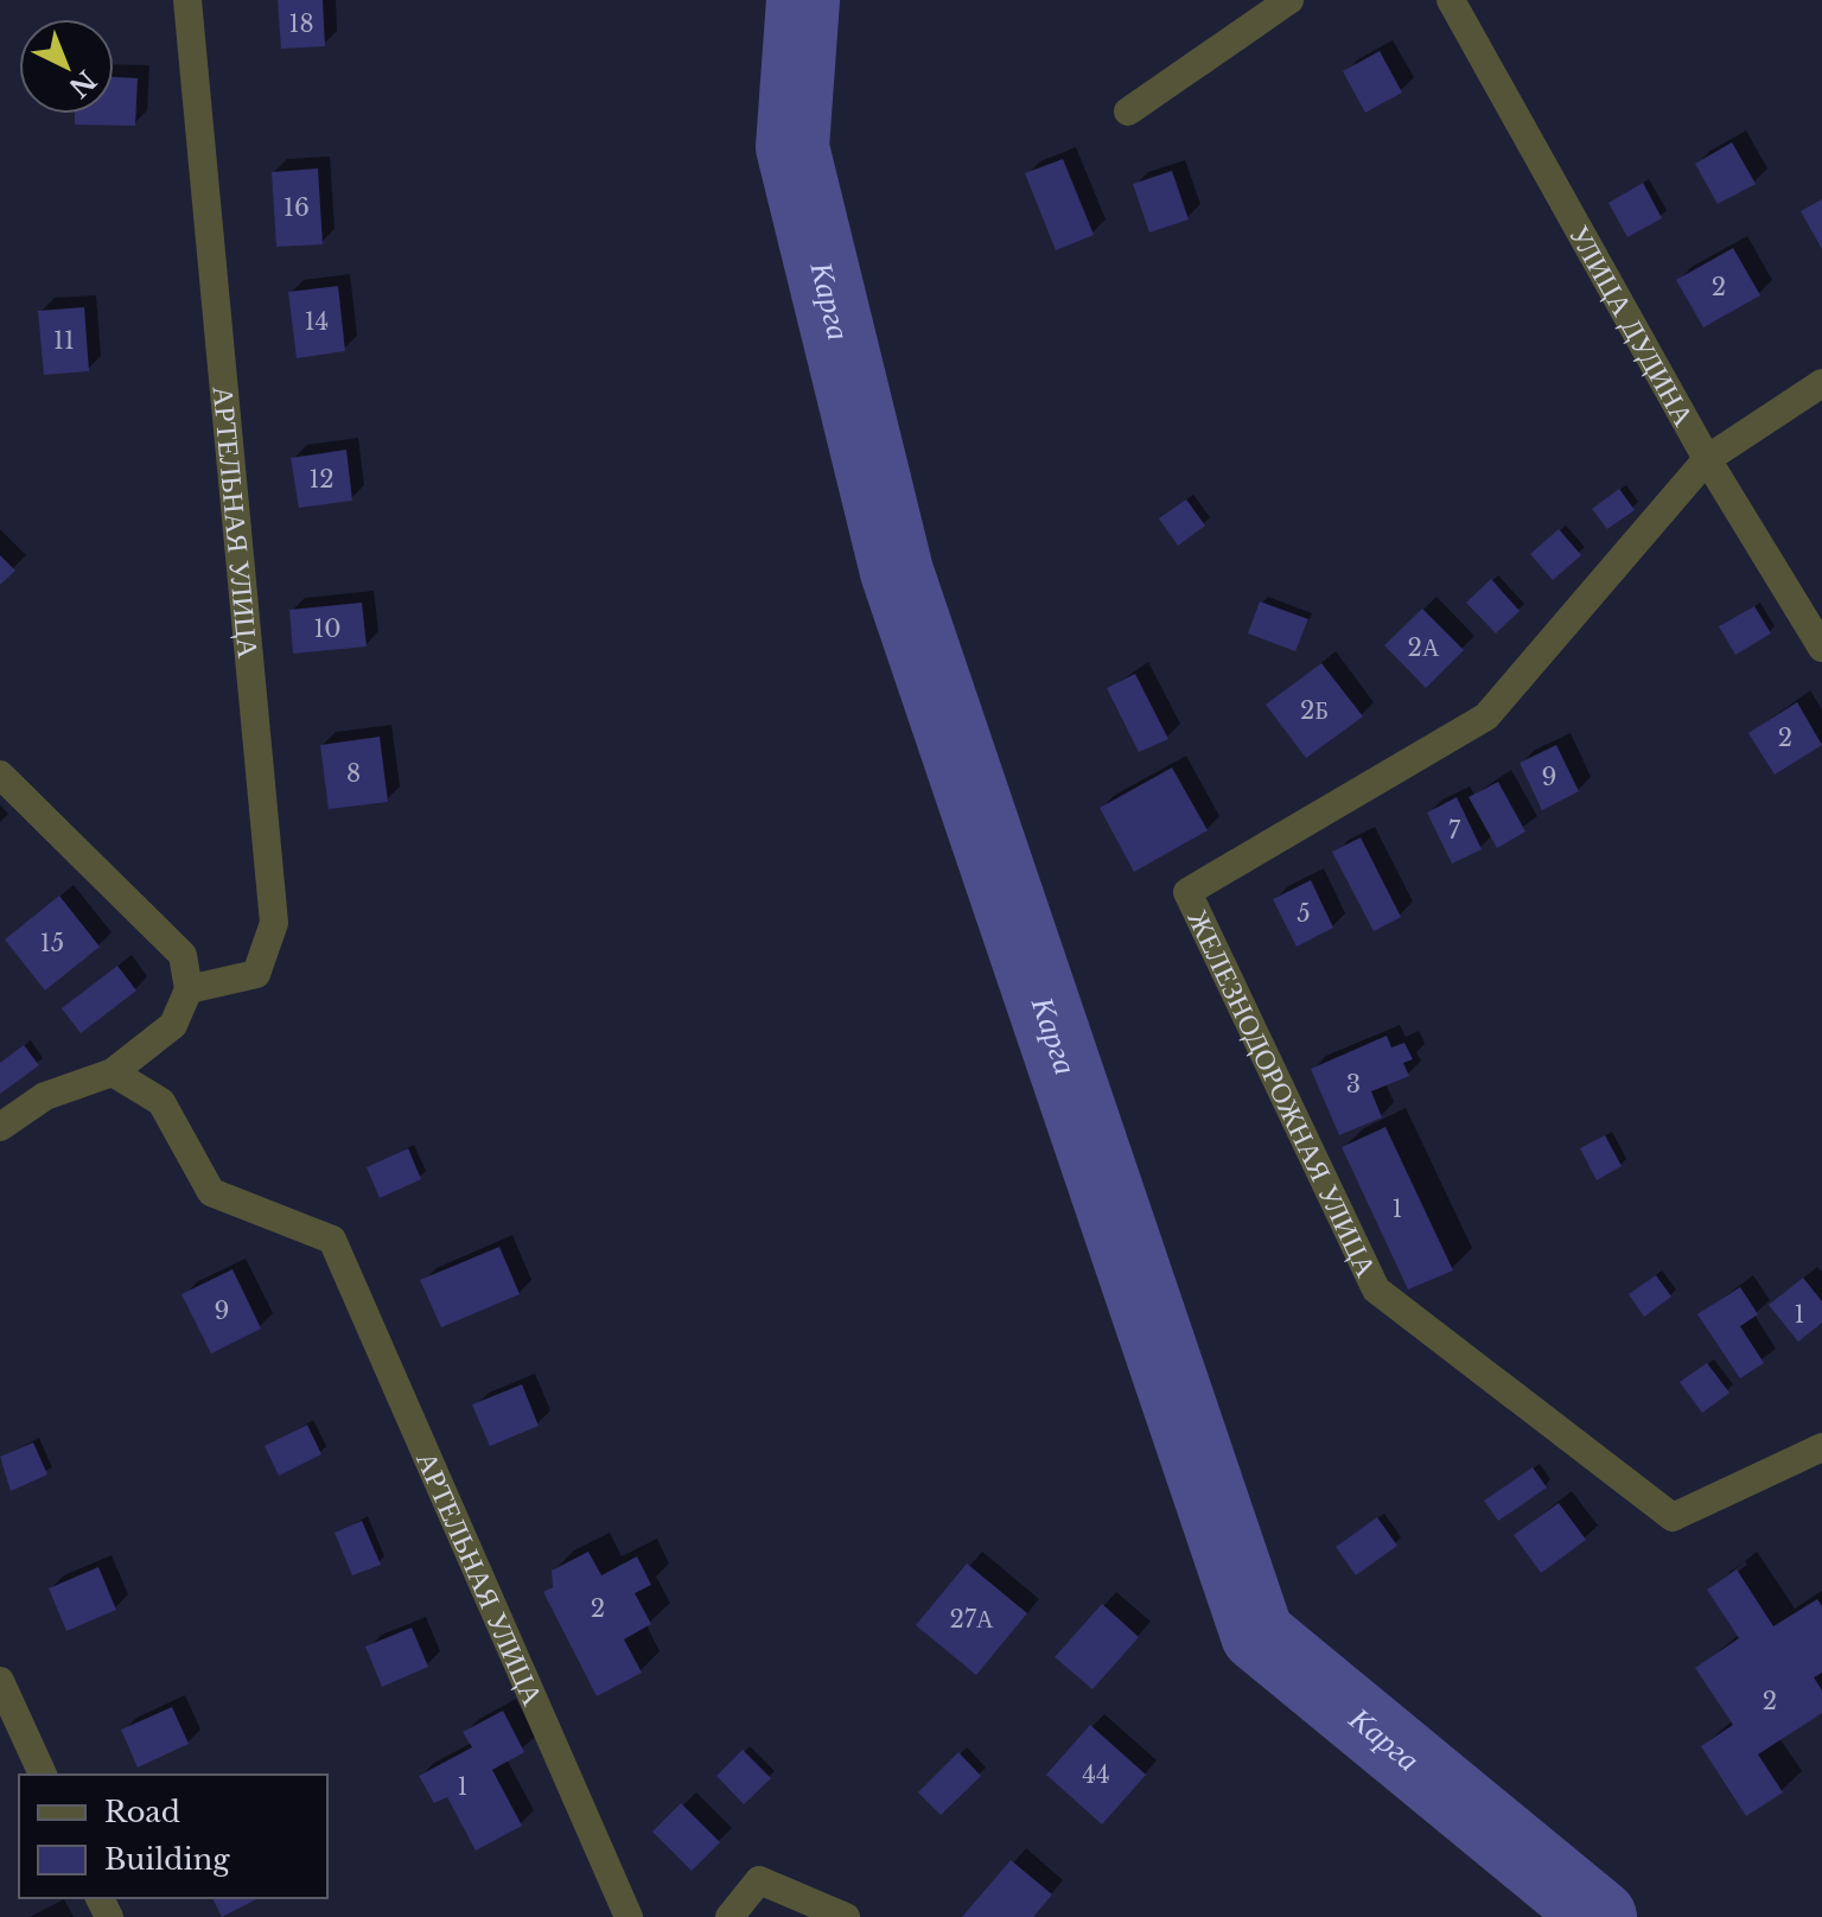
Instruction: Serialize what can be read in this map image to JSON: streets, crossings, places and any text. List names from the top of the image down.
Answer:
{
  "streets": {
    "street": ["УЛИЦА ДУДИНА", "АРТЕЛЬНАЯ УЛИЦА", "ЖЕЛЕЗНОДОРОЖНАЯ УЛИЦА"]
  },
  "crossings": [
    ["УЛИЦА ДУДИНА", "ЖЕЛЕЗНОДОРОЖНАЯ УЛИЦА"]
  ],
  "water": ["Карга"],
  "house_numbers": [
    "18",
    "16",
    "2",
    "14",
    "11",
    "12",
    "10",
    "2А",
    "2Б",
    "2",
    "8",
    "9",
    "7",
    "5",
    "15",
    "3",
    "1",
    "9",
    "1",
    "2",
    "27А",
    "2",
    "44",
    "1"
  ],
  "legend": ["Road", "Building"],
  "north": "bottom right"
}
